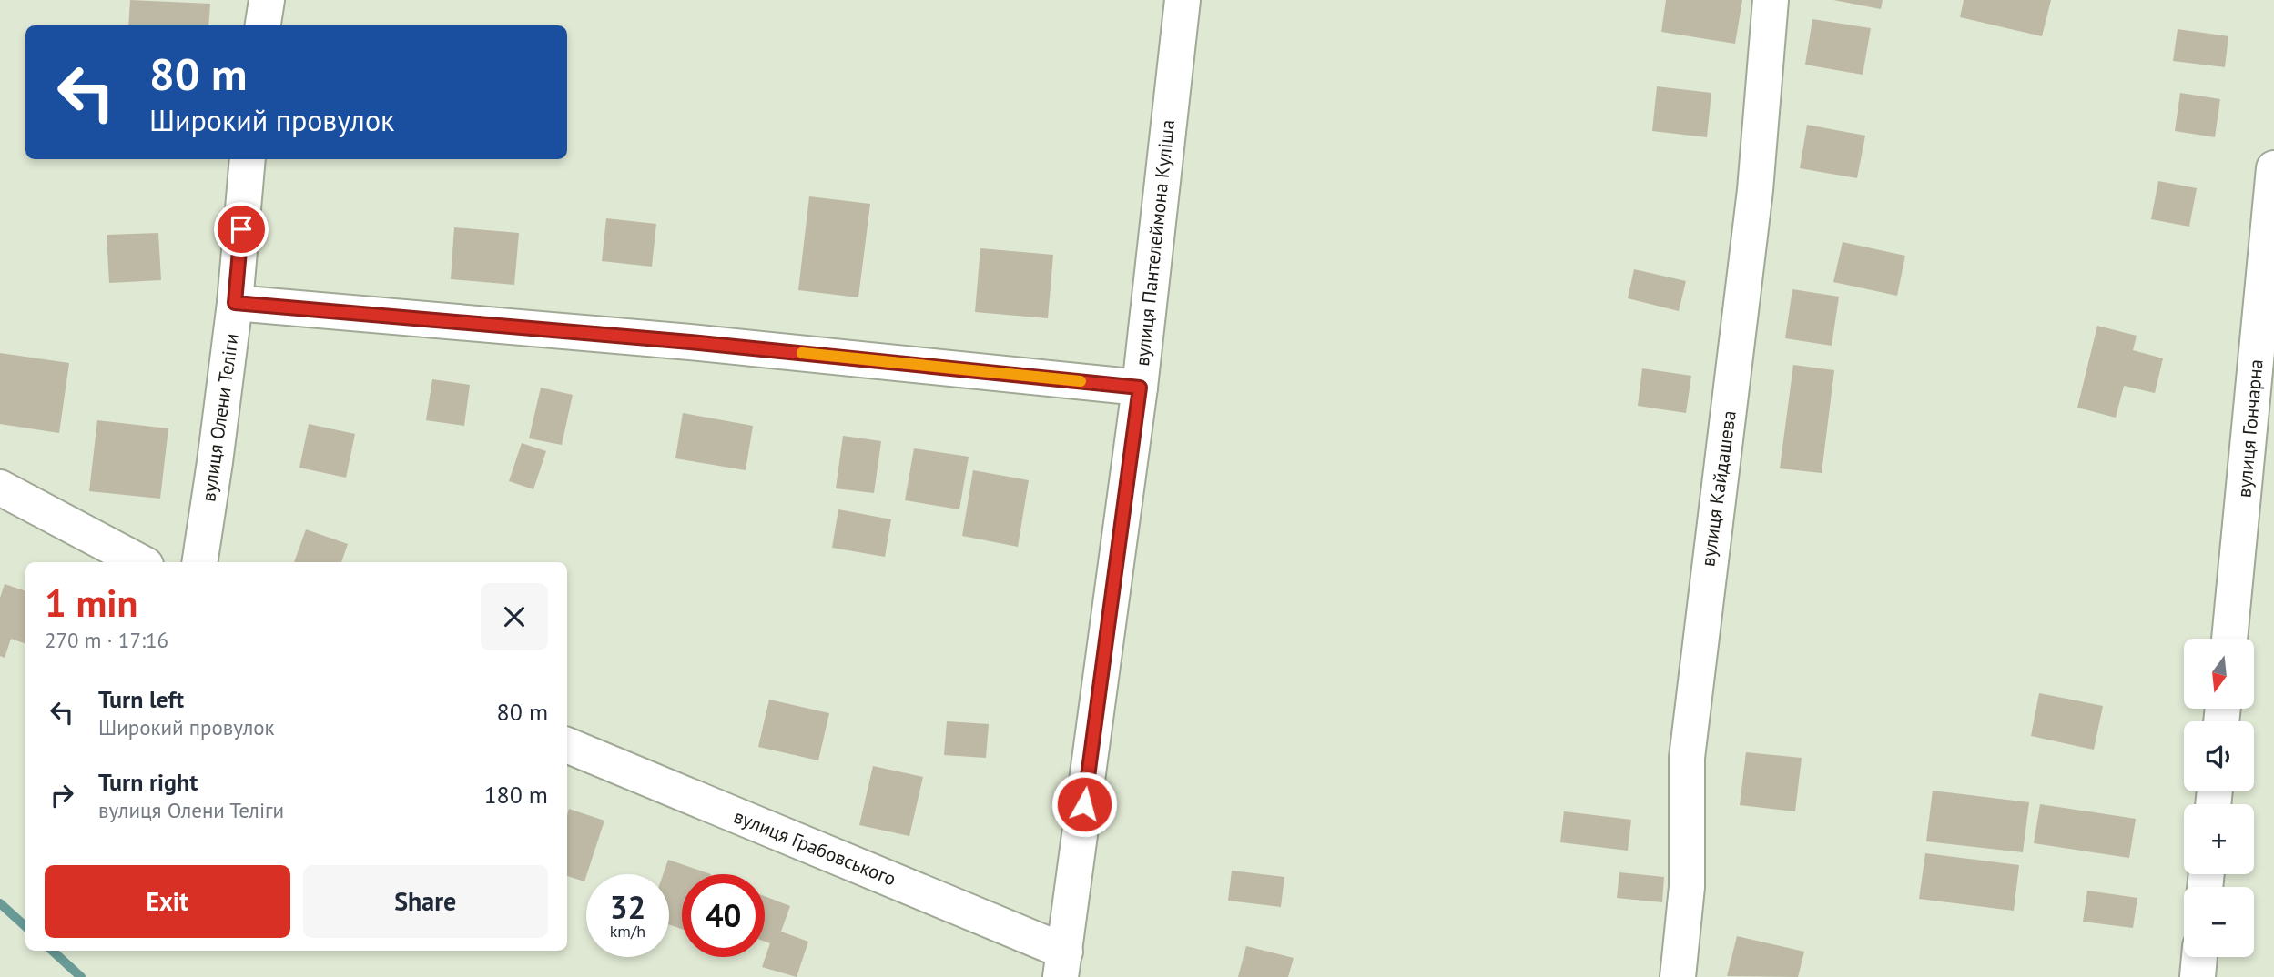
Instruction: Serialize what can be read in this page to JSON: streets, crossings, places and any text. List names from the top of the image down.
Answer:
{
  "streets": {
    "street": [
      "вулиця Пантелеймона Куліша",
      "вулиця Олени Теліги",
      "вулиця Гончарна",
      "вулиця Кайдашева",
      "вулиця Грабовського"
    ]
  },
  "crossings": [
    ["вулиця Пантелеймона Куліша", "вулиця Грабовського"]
  ],
  "north": "bottom",
  "page": {
    "turn": ["80 m", "Широкий провулок"],
    "heading": ["1 min", "270 m · 17:16"],
    "map_buttons": ["+", "−"],
    "list": [
      {
        "name": "Turn left",
        "note": "Широкий провулок",
        "value": "80 m"
      },
      {
        "name": "Turn right",
        "note": "вулиця Олени Теліги",
        "value": "180 m"
      }
    ],
    "buttons": ["Exit", "Share"],
    "speed": "32 km/h",
    "limit": "40"
  }
}
